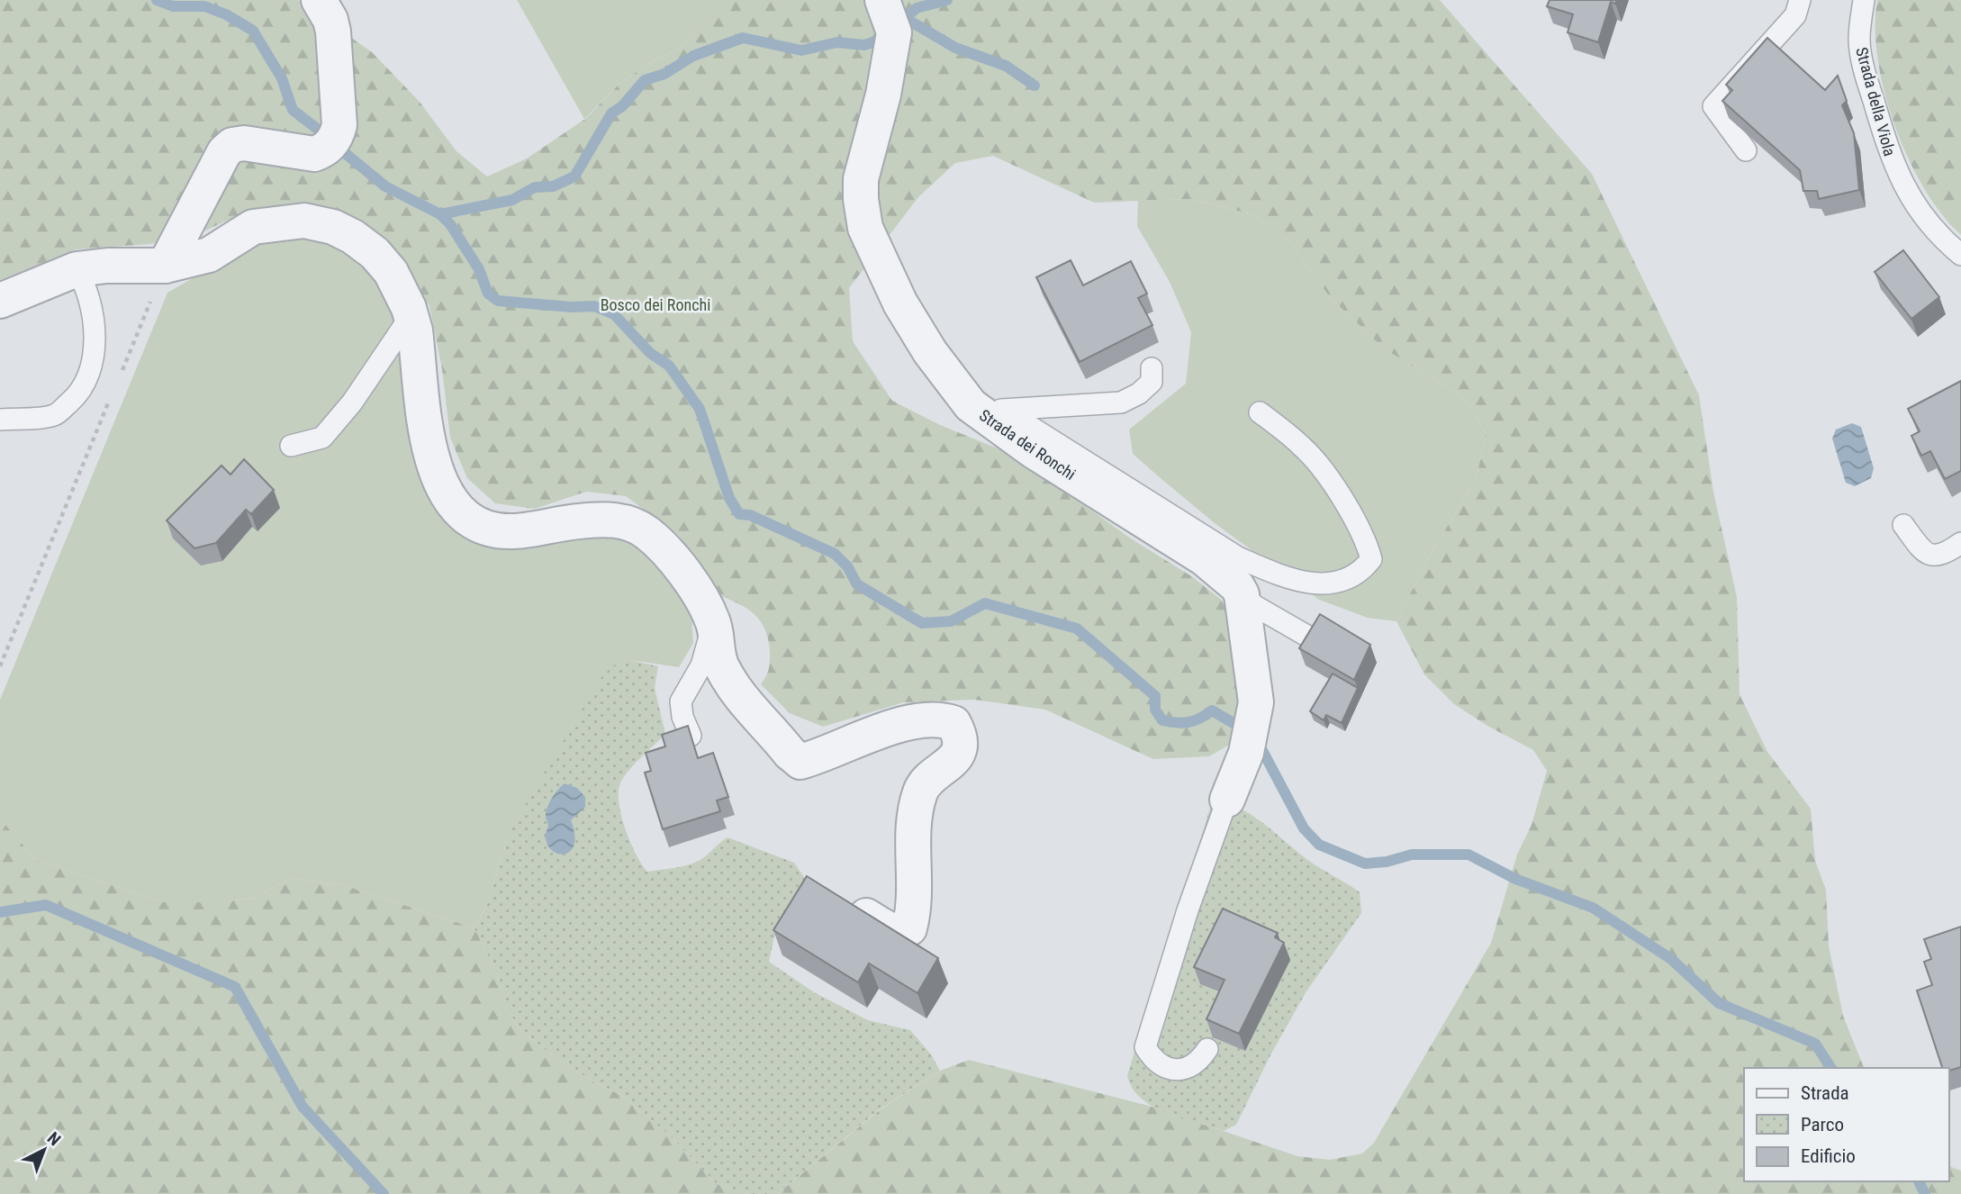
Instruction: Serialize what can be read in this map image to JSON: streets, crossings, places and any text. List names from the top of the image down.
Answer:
{
  "streets": {
    "street": ["Strada dei Ronchi"],
    "lane": ["Strada della Viola"]
  },
  "parks": ["Bosco dei Ronchi"],
  "legend": ["Strada", "Parco", "Edificio"],
  "north": "top right"
}
